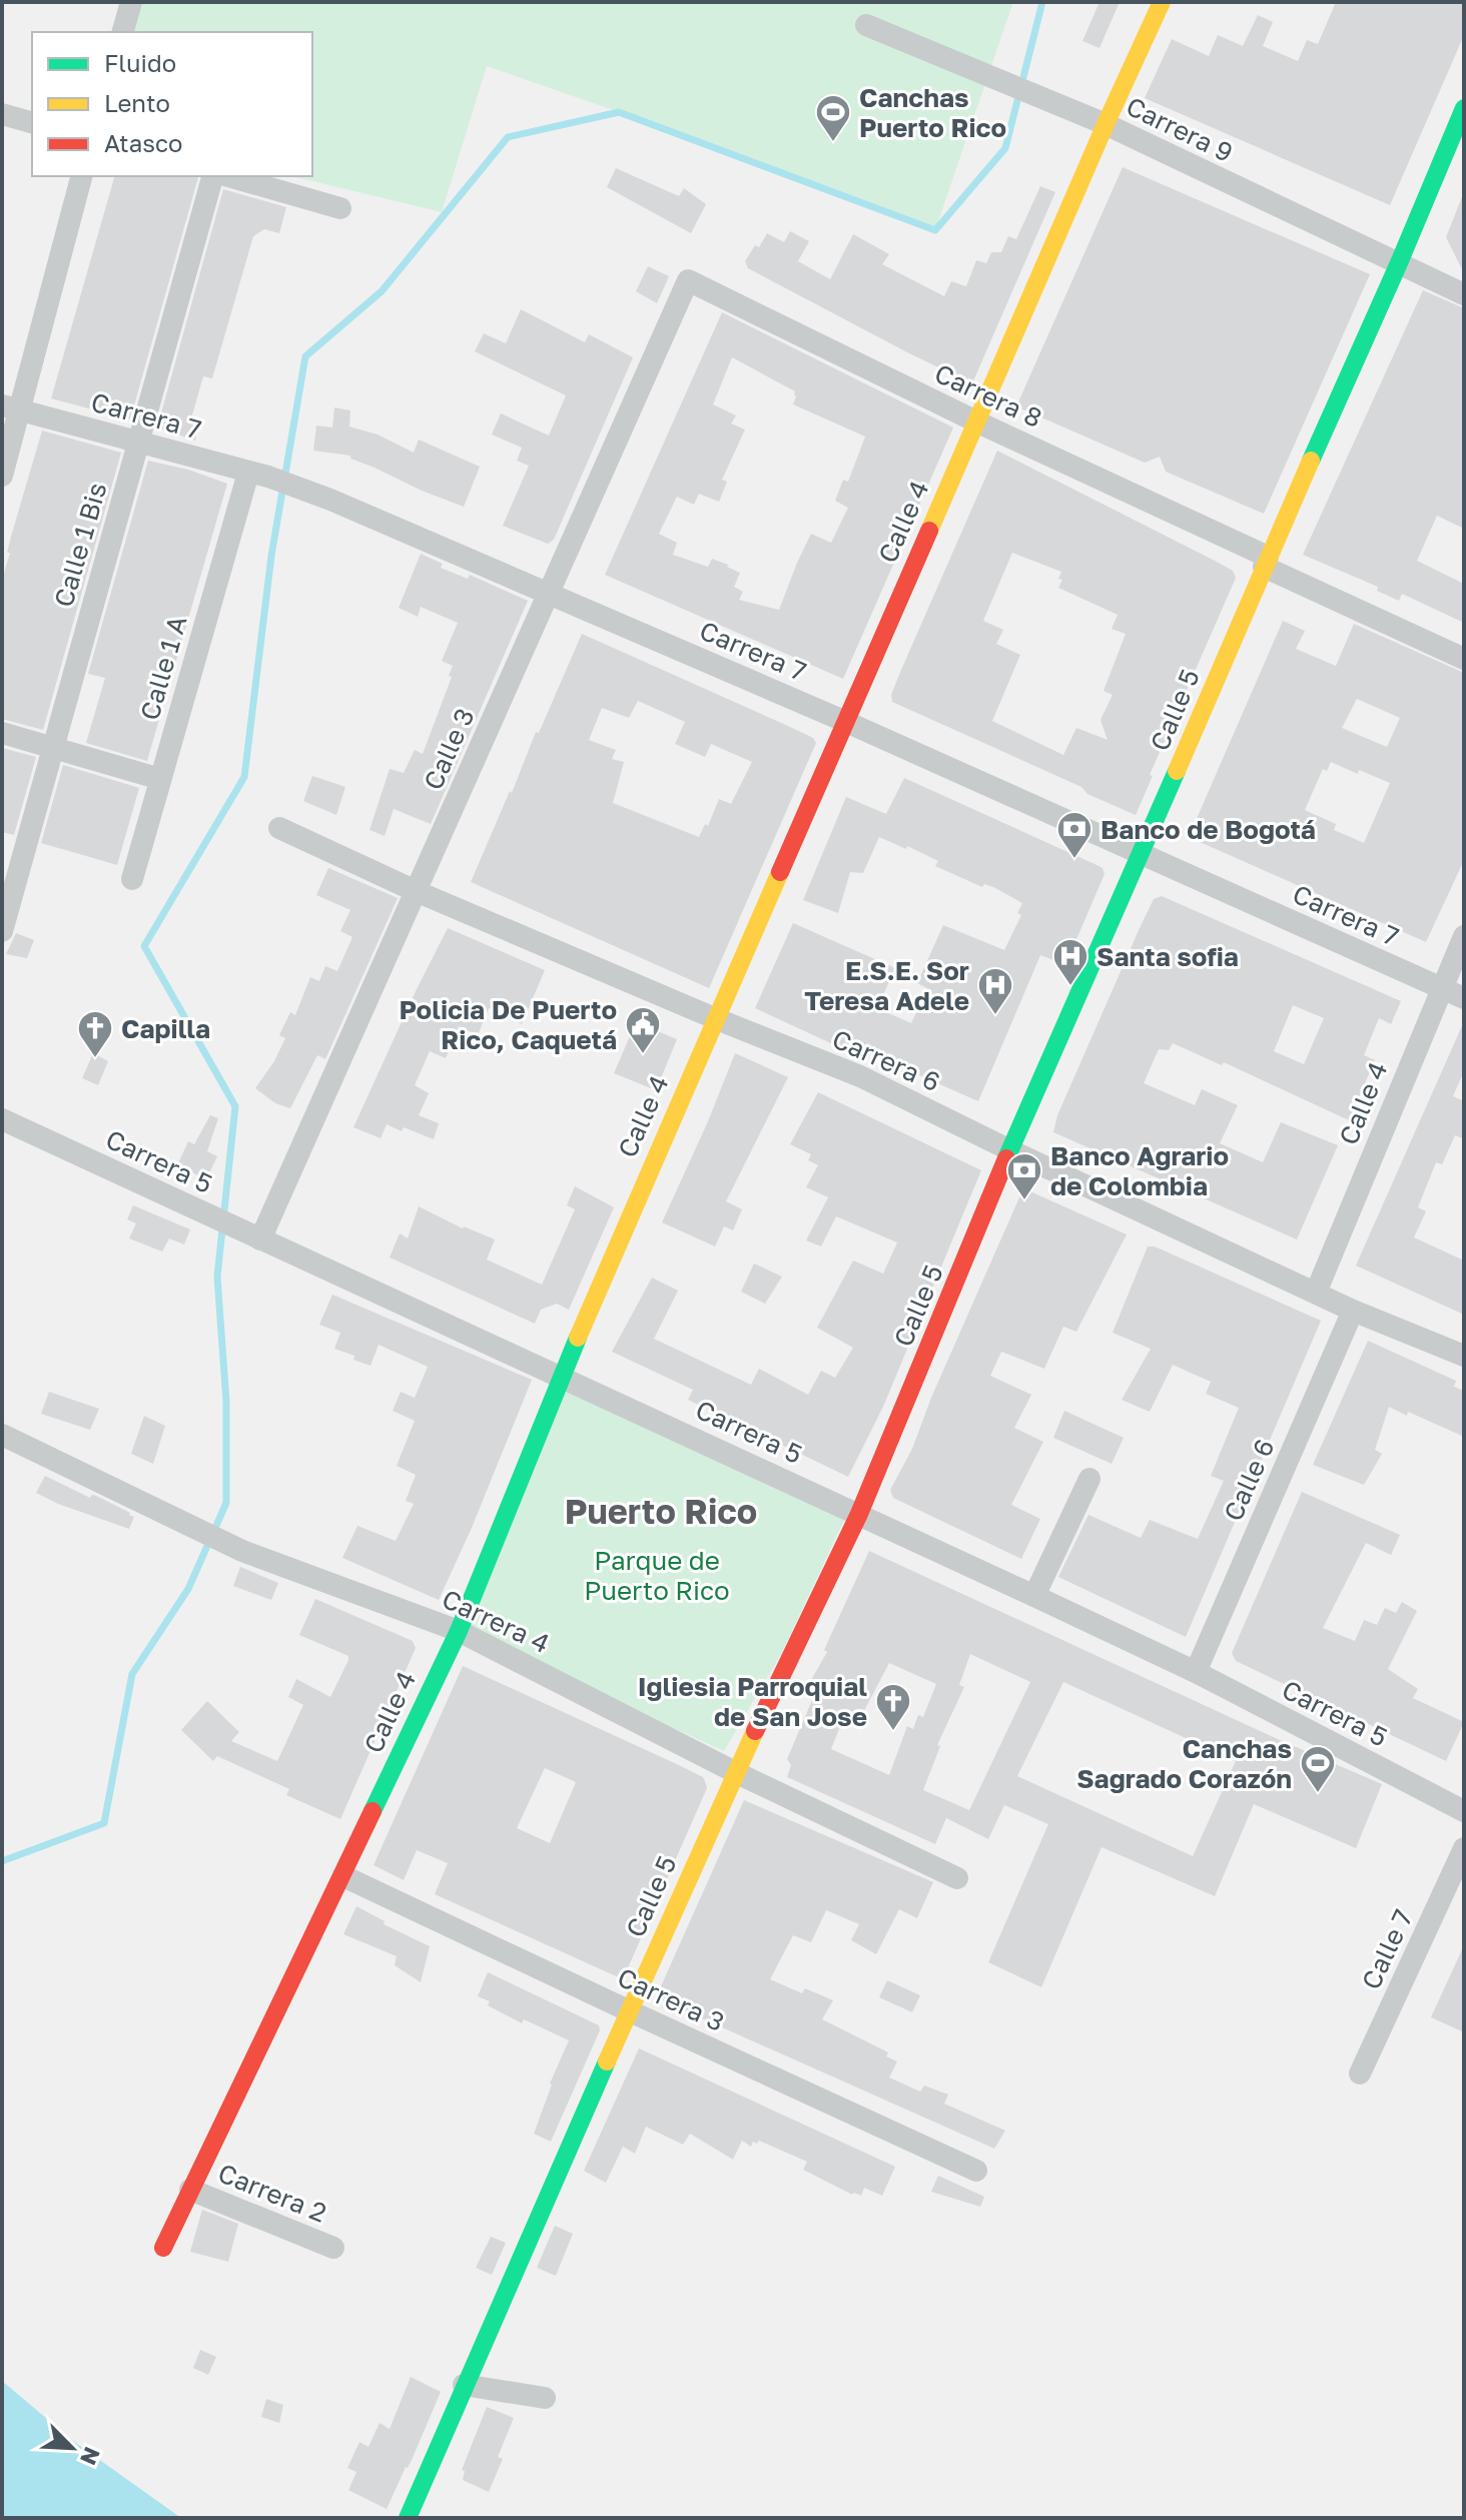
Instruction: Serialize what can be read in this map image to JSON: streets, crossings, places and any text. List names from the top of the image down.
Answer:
{
  "streets": {
    "street": [
      "Carrera 9",
      "Carrera 8",
      "Carrera 7",
      "Calle 4",
      "Calle 1 Bis",
      "Calle 1 A",
      "Calle 5",
      "Calle 3",
      "Carrera 6",
      "Carrera 5",
      "Calle 6",
      "Carrera 4",
      "Calle 7",
      "Carrera 3",
      "Carrera 2"
    ]
  },
  "crossings": [
    ["Carrera 9", "Calle 4"],
    ["Carrera 9", "Calle 5"],
    ["Carrera 8", "Calle 4"],
    ["Carrera 8", "Calle 5"],
    ["Carrera 8", "Calle 3"],
    ["Carrera 7", "Calle 4"],
    ["Carrera 7", "Calle 1 Bis"],
    ["Carrera 7", "Calle 1 A"],
    ["Carrera 7", "Calle 5"],
    ["Carrera 7", "Calle 3"],
    ["Calle 4", "Carrera 6"],
    ["Calle 4", "Carrera 5"],
    ["Calle 4", "Carrera 4"],
    ["Calle 4", "Carrera 3"],
    ["Calle 4", "Carrera 2"],
    ["Calle 5", "Carrera 6"],
    ["Calle 5", "Carrera 5"],
    ["Calle 5", "Carrera 4"],
    ["Calle 5", "Carrera 3"],
    ["Calle 3", "Carrera 6"],
    ["Calle 3", "Carrera 5"],
    ["Carrera 6", "Calle 6"],
    ["Carrera 5", "Calle 6"]
  ],
  "districts": ["Puerto Rico"],
  "parks": ["Parque de Puerto Rico"],
  "places": {
    "sports": ["Canchas Puerto Rico", "Canchas Sagrado Corazón"],
    "bank": ["Banco de Bogotá", "Banco Agrario de Colombia"],
    "hospital": ["Santa sofia", "E.S.E. Sor Teresa Adele"],
    "public building": ["Policia De Puerto Rico, Caquetá"],
    "church": ["Capilla", "Igliesia Parroquial de San Jose"]
  },
  "legend": ["Fluido", "Lento", "Atasco"],
  "north": "bottom right"
}
